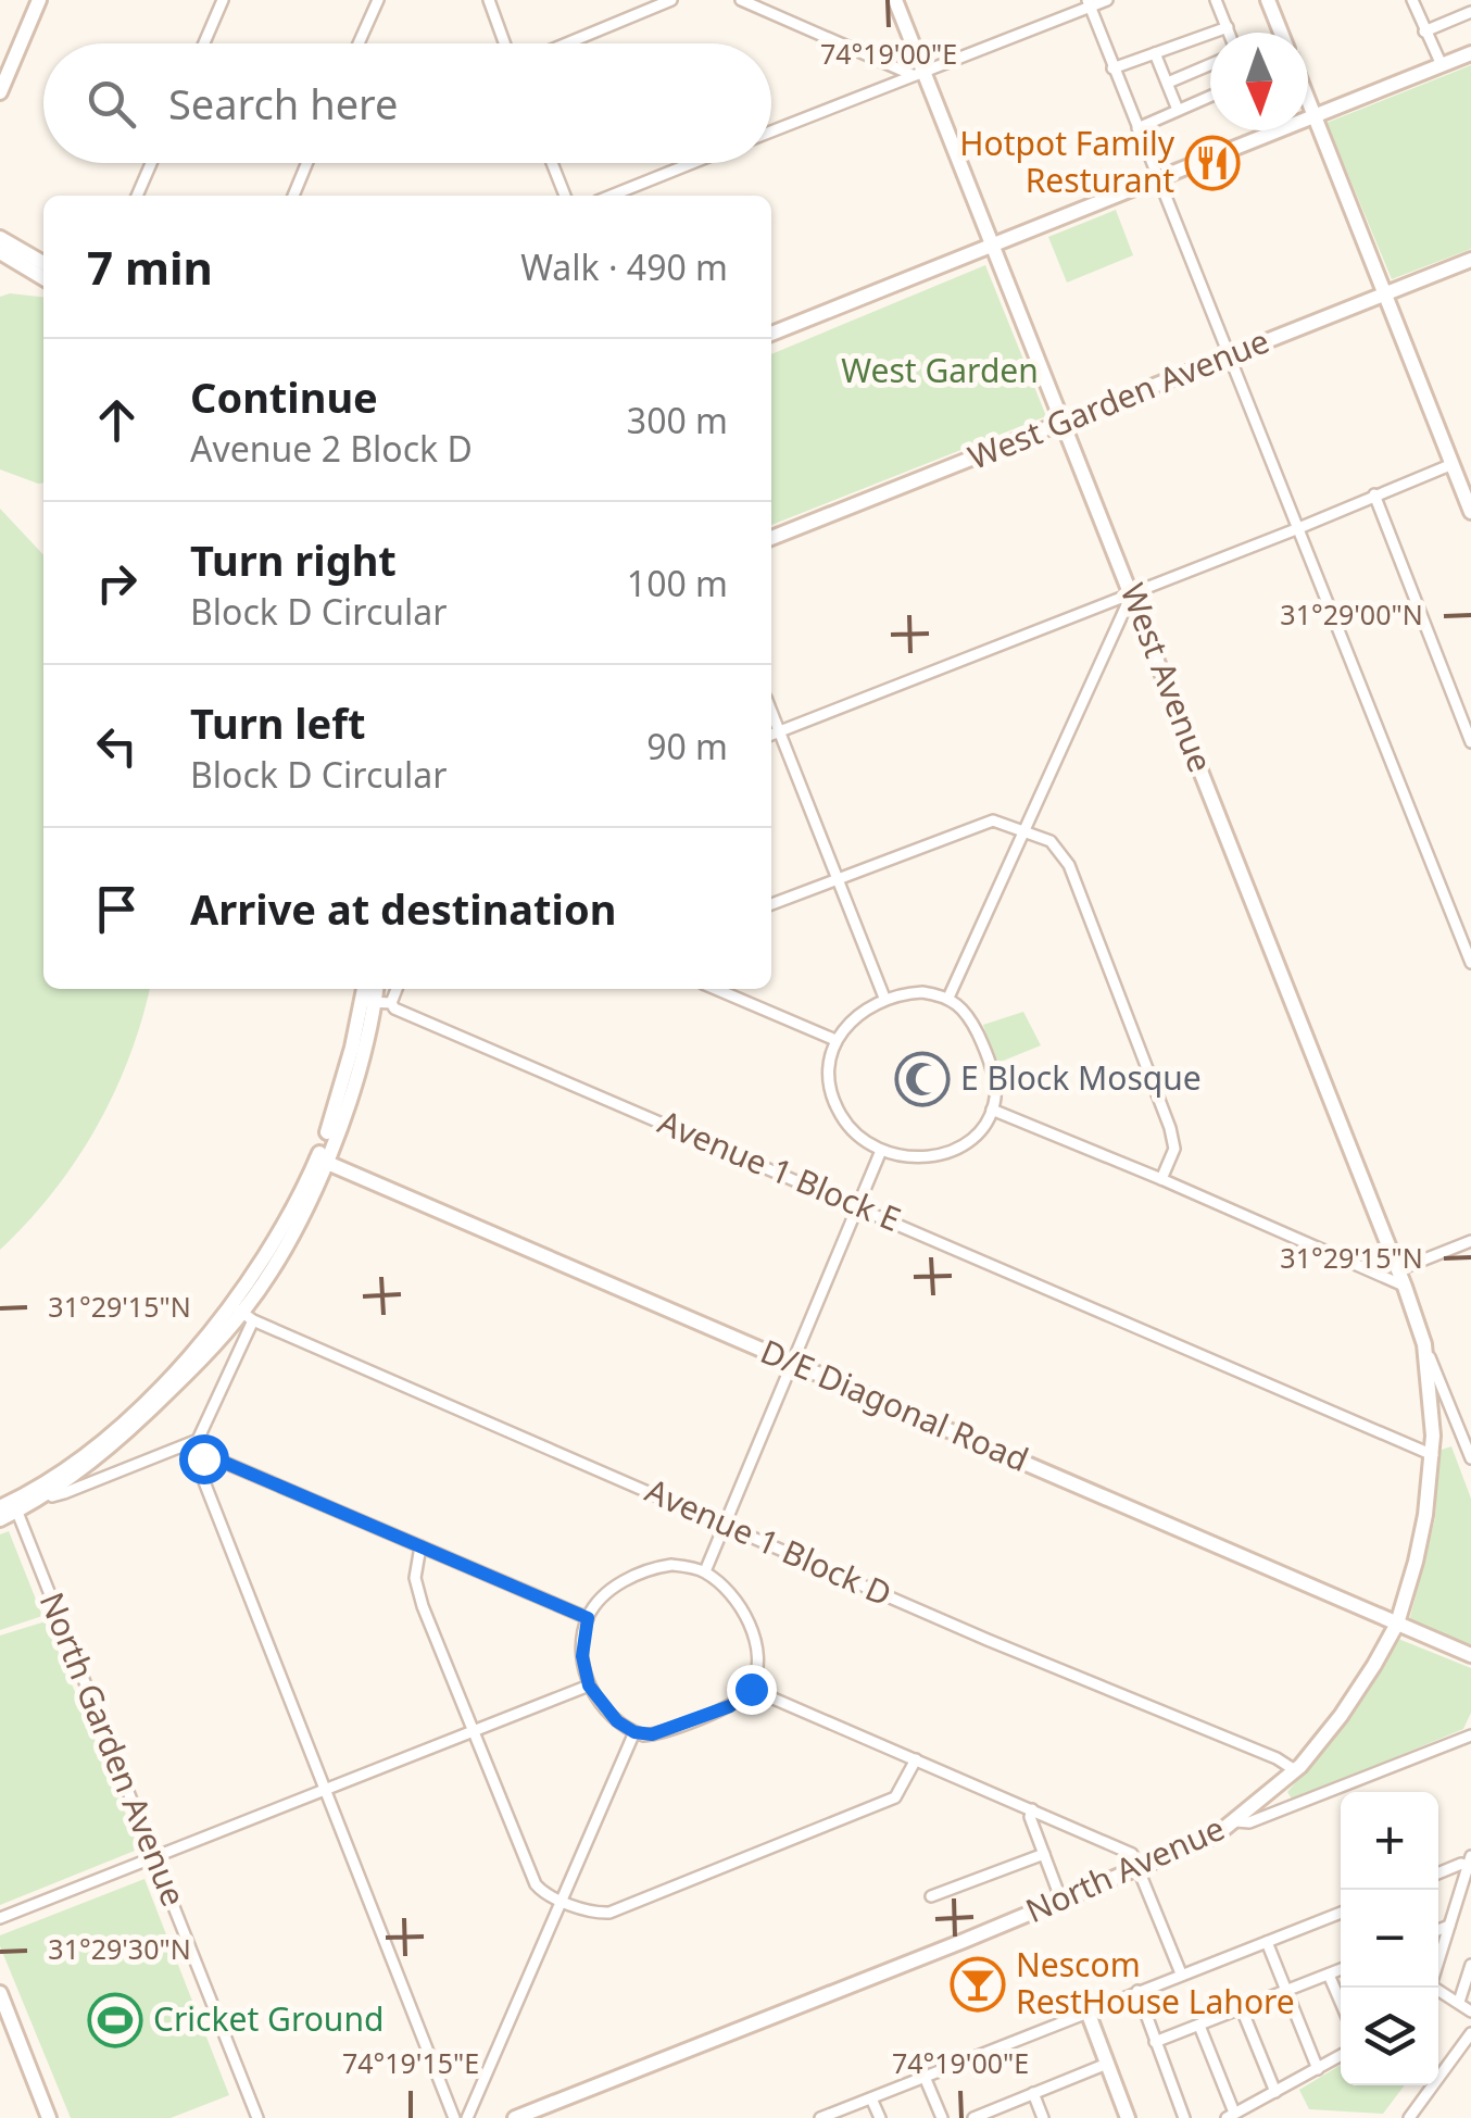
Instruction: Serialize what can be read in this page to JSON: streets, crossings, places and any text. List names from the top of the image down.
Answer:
{
  "streets": {
    "street": [
      "West Garden Avenue",
      "West Avenue",
      "Avenue 1 Block E",
      "D/E Diagonal Road",
      "Avenue 1 Block D",
      "North Garden Avenue",
      "North Avenue"
    ]
  },
  "crossings": [
    ["West Garden Avenue", "West Avenue"],
    ["West Avenue", "North Avenue"],
    ["Avenue 1 Block E", "North Avenue"],
    ["D/E Diagonal Road", "North Avenue"],
    ["Avenue 1 Block D", "North Avenue"]
  ],
  "parks": ["West Garden"],
  "places": {
    "restaurant": ["Hotpot Family Resturant"],
    "mosque": ["E Block Mosque"],
    "bar": ["Nescom RestHouse Lahore"],
    "sports": ["Cricket Ground"]
  },
  "north": "bottom",
  "page": {
    "search": "Search here",
    "heading": ["7 min", "Walk · 490 m"],
    "list": [
      ["Continue", "Avenue 2 Block D", "300 m"],
      ["Turn right", "Block D Circular", "100 m"],
      ["Turn left", "Block D Circular", "90 m"],
      "Arrive at destination"
    ],
    "map_buttons": ["+", "−"]
  },
  "coordinates": [
    "74°19'00\"E",
    "31°29'00\"N",
    "31°29'15\"N",
    "31°29'30\"N",
    "74°19'15\"E"
  ]
}
